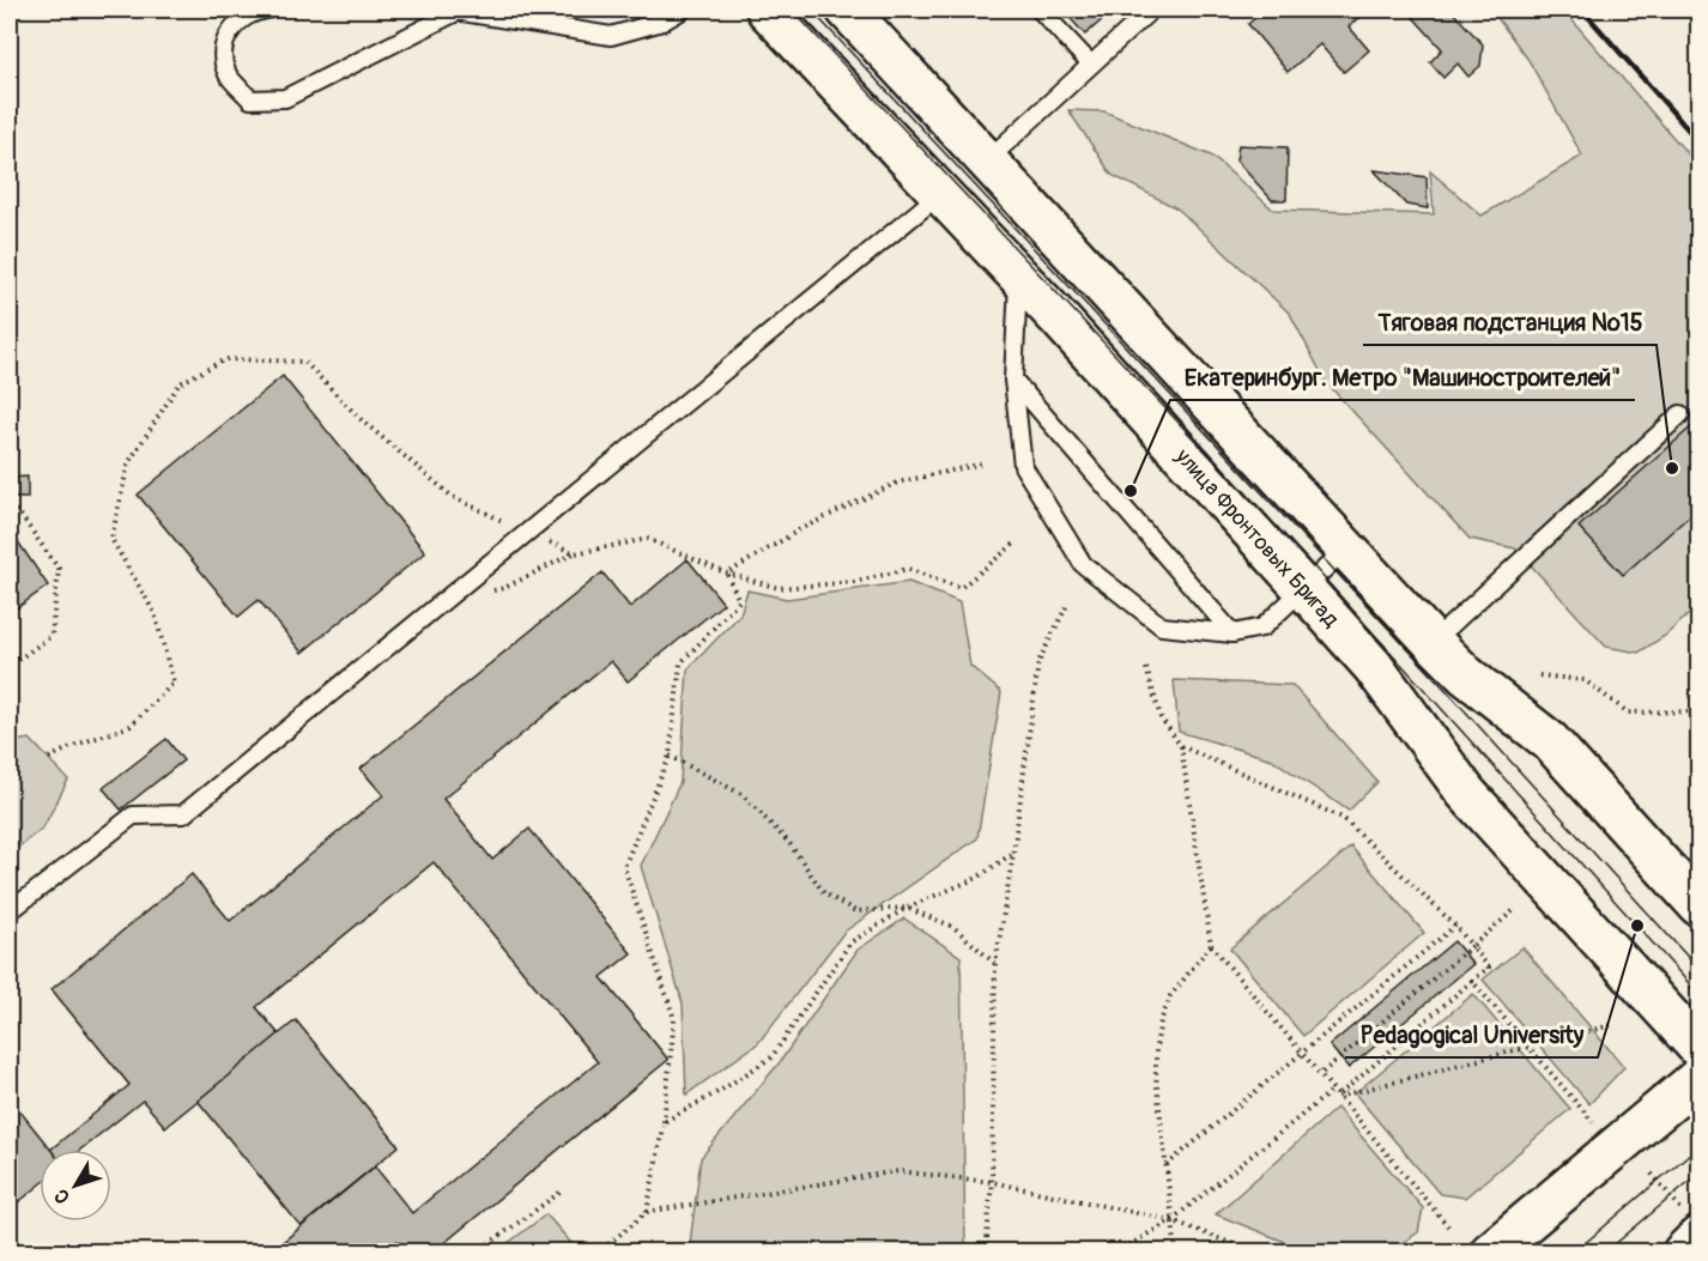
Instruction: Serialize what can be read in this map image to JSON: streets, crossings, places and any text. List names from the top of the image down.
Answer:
{
  "streets": {
    "main road": ["улица Фронтовых Бригад"]
  },
  "places": ["Тяговая подстанция №15", "Екатеринбург. Метро \"Машиностроителей\"", "Pedagogical University"],
  "north": "bottom left"
}
